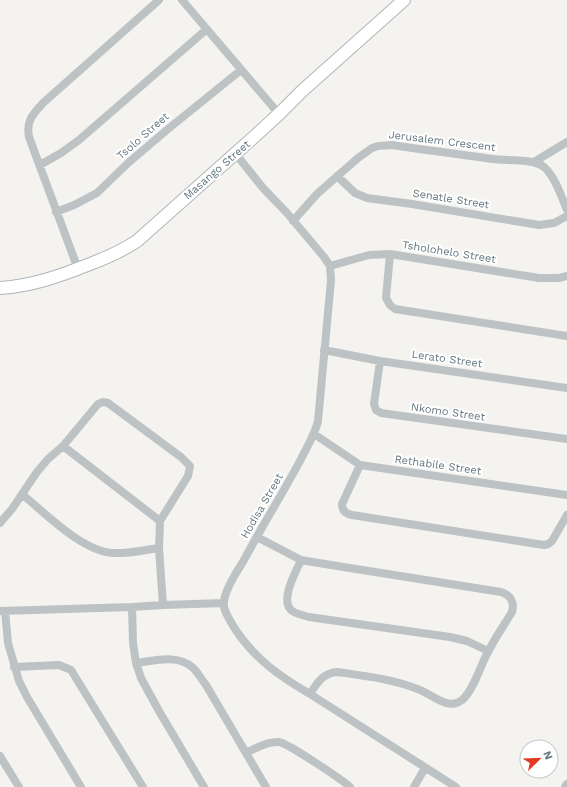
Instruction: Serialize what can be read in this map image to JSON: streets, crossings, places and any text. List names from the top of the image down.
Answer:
{
  "streets": {
    "street": [
      "Tsolo Street",
      "Jerusalem Crescent",
      "Masango Street",
      "Senatle Street",
      "Tsholohelo Street",
      "Lerato Street",
      "Nkomo Street",
      "Rethabile Street",
      "Hodisa Street"
    ]
  },
  "crossings": [
    ["Jerusalem Crescent", "Senatle Street"],
    ["Tsholohelo Street", "Hodisa Street"],
    ["Lerato Street", "Nkomo Street"],
    ["Lerato Street", "Hodisa Street"],
    ["Rethabile Street", "Hodisa Street"]
  ],
  "north": "top right"
}
